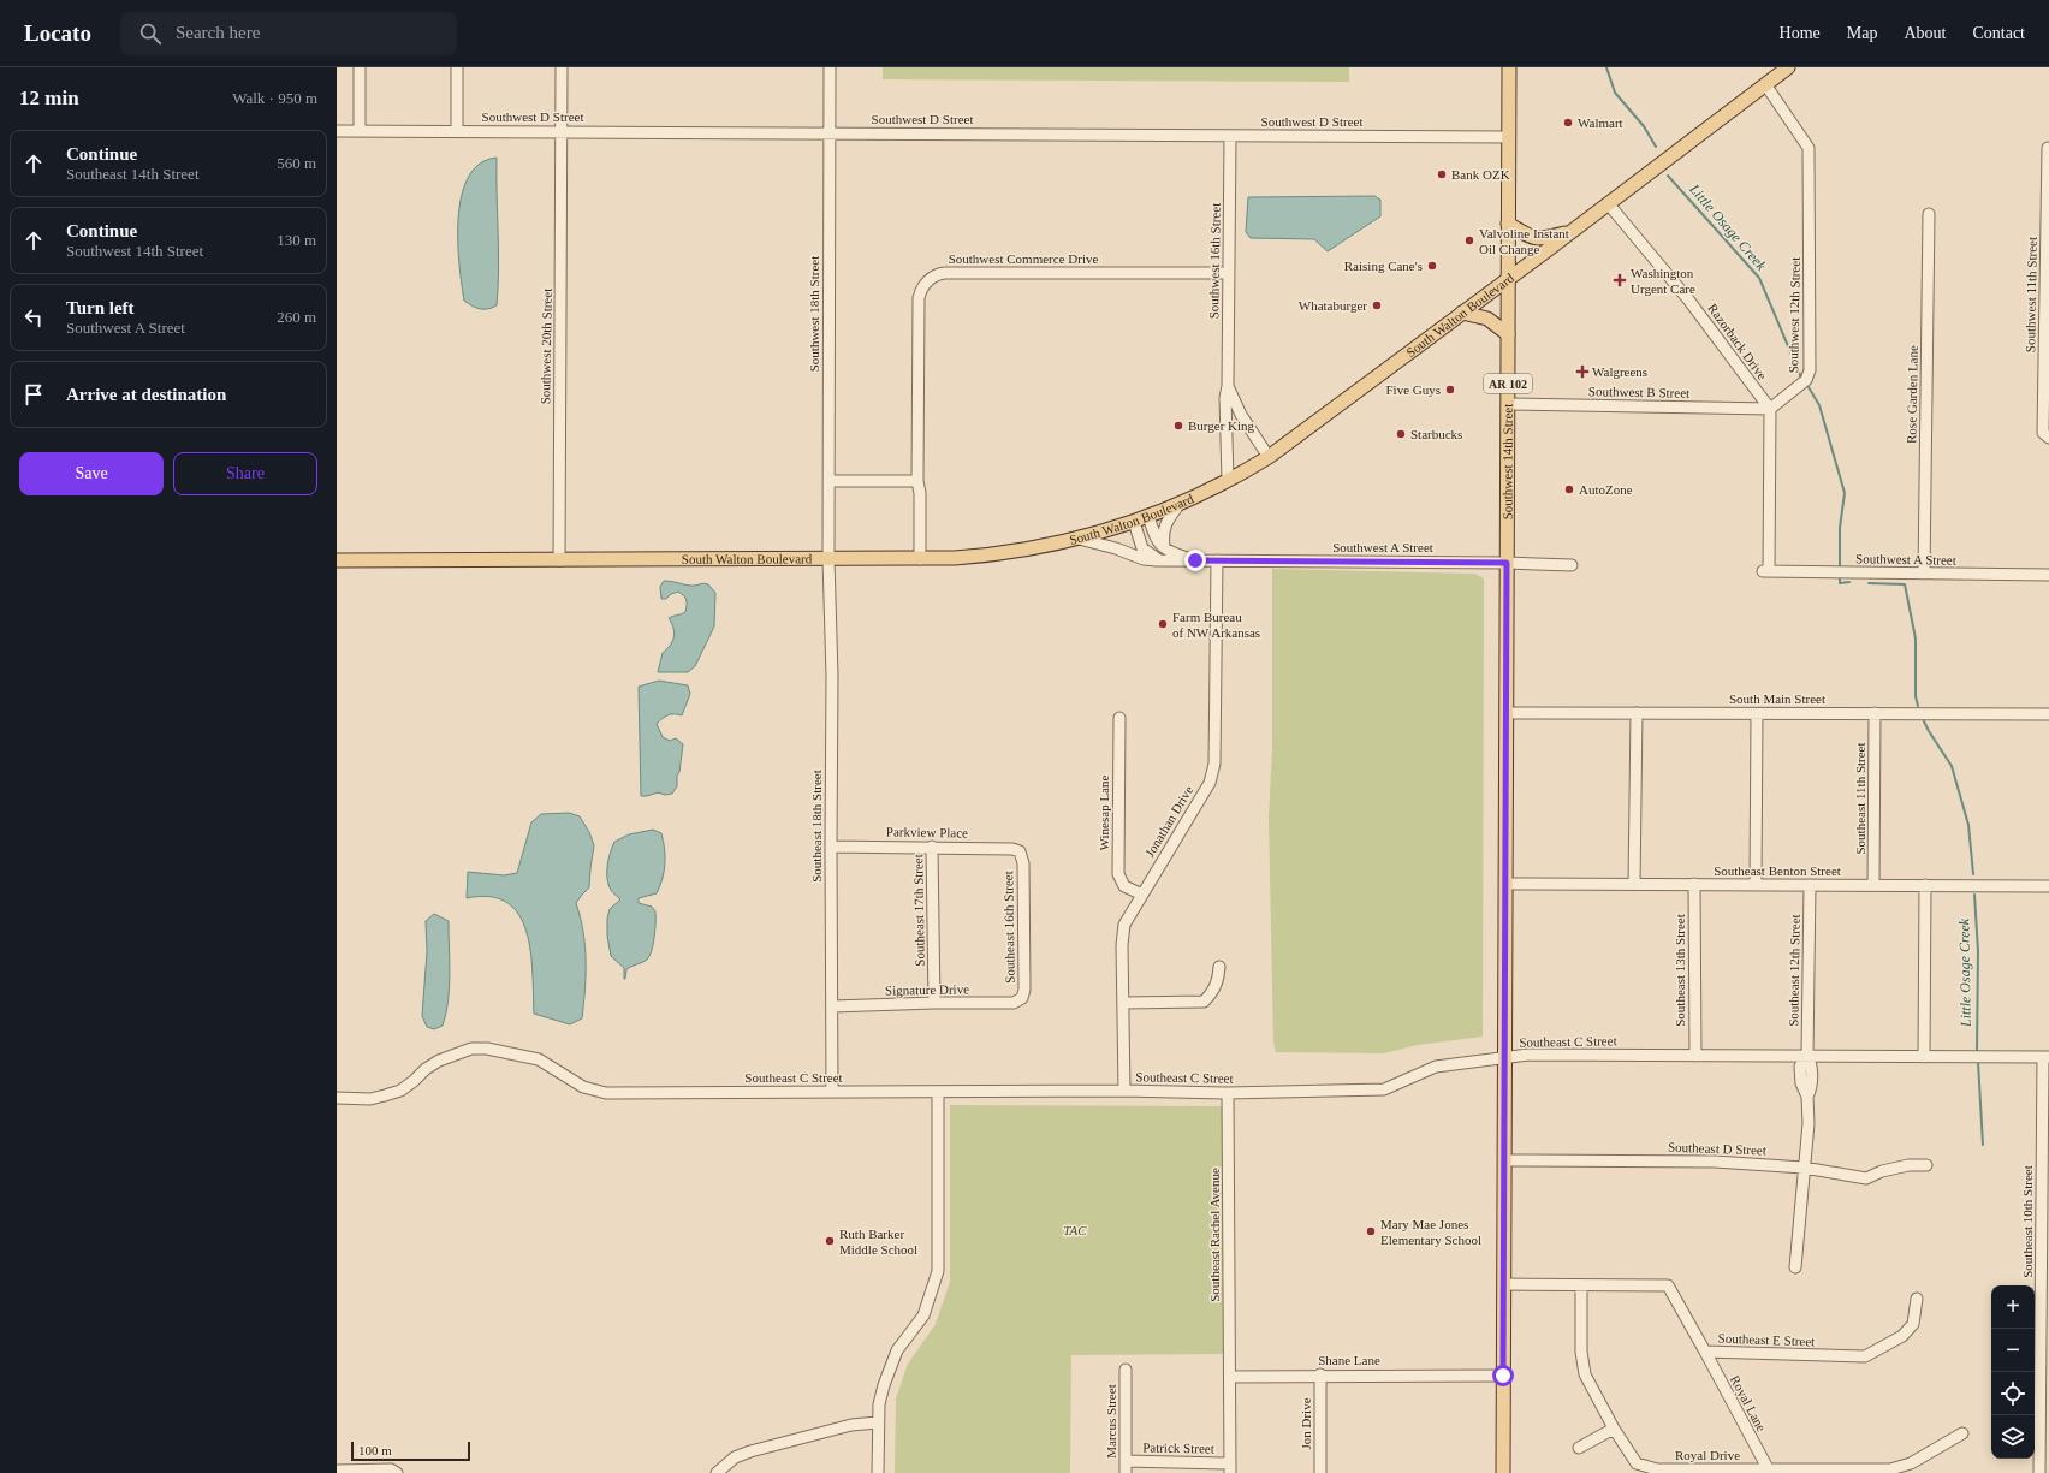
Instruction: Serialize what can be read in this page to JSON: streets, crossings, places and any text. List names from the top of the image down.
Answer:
{
  "streets": {
    "main road": ["South Walton Boulevard", "AR 102", "Southwest 14th Street"],
    "street": [
      "Southwest D Street",
      "Southwest Commerce Drive",
      "Southwest 16th Street",
      "Southwest 11th Street",
      "Southwest 18th Street",
      "Southwest 12th Street",
      "Razorback Drive",
      "Southwest 20th Street",
      "Southwest B Street",
      "Rose Garden Lane",
      "Southwest A Street",
      "South Main Street",
      "Southeast 11th Street",
      "Winesap Lane",
      "Jonathan Drive",
      "Southeast 18th Street",
      "Parkview Place",
      "Southeast Benton Street",
      "Southeast 17th Street",
      "Southeast 16th Street",
      "Southeast 13th Street",
      "Southeast 12th Street",
      "Signature Drive",
      "Southeast C Street",
      "Southeast D Street",
      "Southeast 10th Street",
      "Southeast Rachel Avenue",
      "Southeast E Street",
      "Shane Lane",
      "Royal Lane",
      "Marcus Street",
      "Jon Drive",
      "Patrick Street",
      "Royal Drive"
    ]
  },
  "crossings": [
    ["Southwest D Street", "Southwest 16th Street"],
    ["Southwest D Street", "Southwest 18th Street"],
    ["Southwest D Street", "Southwest 20th Street"],
    ["Southwest D Street", "Southwest 14th Street"],
    ["Southwest Commerce Drive", "Southwest 16th Street"],
    ["Southwest Commerce Drive", "South Walton Boulevard"],
    ["Southwest 16th Street", "South Walton Boulevard"],
    ["Southwest 18th Street", "South Walton Boulevard"],
    ["Southwest 18th Street", "Southeast 18th Street"],
    ["South Walton Boulevard", "Southwest 12th Street"],
    ["South Walton Boulevard", "Razorback Drive"],
    ["South Walton Boulevard", "Southwest 20th Street"],
    ["South Walton Boulevard", "Southwest 14th Street"],
    ["South Walton Boulevard", "Southwest A Street"],
    ["South Walton Boulevard", "Southeast 18th Street"],
    ["Southwest 12th Street", "Razorback Drive"],
    ["Southwest 12th Street", "Southwest B Street"],
    ["Southwest 12th Street", "Southwest A Street"],
    ["Razorback Drive", "Southwest B Street"],
    ["Razorback Drive", "Southwest A Street"],
    ["AR 102", "Southwest 14th Street"],
    ["AR 102", "South Main Street"],
    ["AR 102", "Southeast Benton Street"],
    ["AR 102", "Southeast C Street"],
    ["AR 102", "Southeast D Street"],
    ["AR 102", "Southeast E Street"],
    ["AR 102", "Shane Lane"],
    ["Southwest B Street", "Southwest 14th Street"],
    ["Southwest B Street", "Southwest A Street"],
    ["Rose Garden Lane", "Southwest A Street"],
    ["Southwest 14th Street", "Southwest A Street"],
    ["Southwest 14th Street", "South Main Street"],
    ["Southwest A Street", "Jonathan Drive"],
    ["South Main Street", "Southeast 11th Street"],
    ["Southeast 11th Street", "Southeast Benton Street"],
    ["Winesap Lane", "Jonathan Drive"],
    ["Jonathan Drive", "Southeast C Street"],
    ["Southeast 18th Street", "Parkview Place"],
    ["Southeast 18th Street", "Signature Drive"],
    ["Southeast 18th Street", "Southeast C Street"],
    ["Parkview Place", "Southeast 17th Street"],
    ["Parkview Place", "Southeast 16th Street"],
    ["Southeast Benton Street", "Southeast 13th Street"],
    ["Southeast Benton Street", "Southeast 12th Street"],
    ["Southeast 17th Street", "Signature Drive"],
    ["Southeast 16th Street", "Signature Drive"],
    ["Southeast 13th Street", "Southeast C Street"],
    ["Southeast 12th Street", "Southeast C Street"],
    ["Southeast 12th Street", "Southeast D Street"],
    ["Southeast C Street", "Southeast 10th Street"],
    ["Southeast C Street", "Southeast Rachel Avenue"],
    ["Southeast Rachel Avenue", "Shane Lane"],
    ["Southeast Rachel Avenue", "Patrick Street"],
    ["Southeast E Street", "Royal Lane"],
    ["Southeast E Street", "Royal Drive"],
    ["Shane Lane", "Jon Drive"],
    ["Royal Lane", "Royal Drive"],
    ["Marcus Street", "Patrick Street"]
  ],
  "water": ["Little Osage Creek"],
  "parks": ["TAC"],
  "places": {
    "other": [
      "Walmart",
      "Bank OZK",
      "Valvoline Instant Oil Change",
      "Raising Cane's",
      "Whataburger",
      "Five Guys",
      "Burger King",
      "Starbucks",
      "AutoZone",
      "Farm Bureau of NW Arkansas",
      "Mary Mae Jones Elementary School",
      "Ruth Barker Middle School"
    ],
    "health": ["Washington Urgent Care", "Walgreens"]
  },
  "scale_bar": "100 m",
  "page": {
    "header": "Locato",
    "search": "Search here",
    "nav": [
      "Home",
      "Map",
      "About",
      "Contact"
    ],
    "heading": ["12 min", "Walk · 950 m"],
    "list": [
      ["Continue", "Southeast 14th Street", "560 m"],
      ["Continue", "Southwest 14th Street", "130 m"],
      ["Turn left", "Southwest A Street", "260 m"],
      "Arrive at destination"
    ],
    "buttons": ["Save", "Share"],
    "map_buttons": ["+", "−"],
    "scale": "100 m"
  }
}
